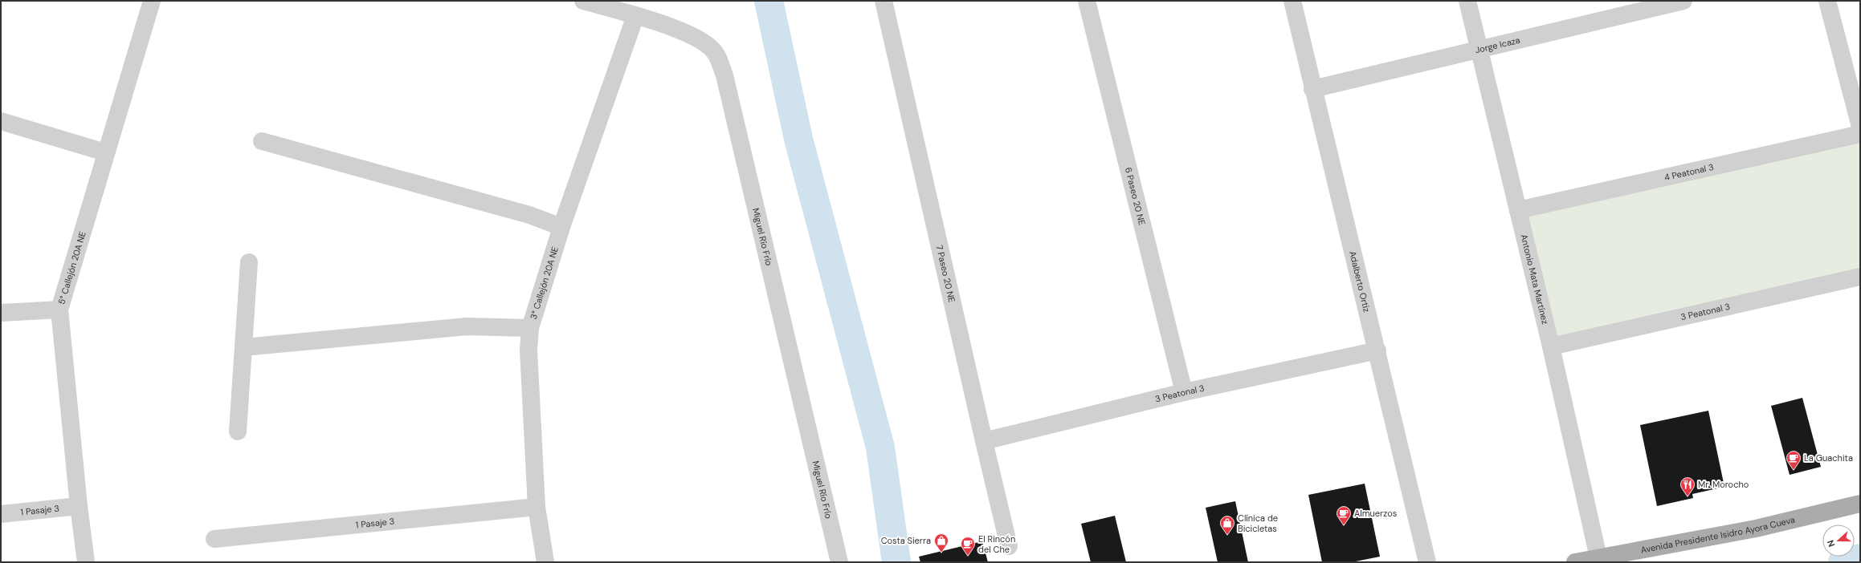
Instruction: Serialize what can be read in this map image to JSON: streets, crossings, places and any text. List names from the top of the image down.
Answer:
{
  "streets": {
    "main road": ["Avenida Presidente Isidro Ayora Cueva"],
    "street": [
      "Jorge Icaza",
      "4 Peatonal 3",
      "6 Paseo 20 NE",
      "Miguel Río Frío",
      "5° Callejón 20A NE",
      "7 Paseo 20 NE",
      "Antonio Mata Martínez",
      "Adalberto Ortiz",
      "3° Callejón 20A NE",
      "3 Peatonal 3",
      "1 Pasaje 3"
    ]
  },
  "crossings": [
    ["Jorge Icaza", "Antonio Mata Martínez"],
    ["Jorge Icaza", "Adalberto Ortiz"],
    ["4 Peatonal 3", "Antonio Mata Martínez"],
    ["6 Paseo 20 NE", "3 Peatonal 3"],
    ["Miguel Río Frío", "3° Callejón 20A NE"],
    ["5° Callejón 20A NE", "1 Pasaje 3"],
    ["7 Paseo 20 NE", "3 Peatonal 3"],
    ["Antonio Mata Martínez", "3 Peatonal 3"],
    ["Antonio Mata Martínez", "Avenida Presidente Isidro Ayora Cueva"],
    ["Adalberto Ortiz", "3 Peatonal 3"],
    ["3° Callejón 20A NE", "1 Pasaje 3"]
  ],
  "places": {
    "cafe": ["La Guachita", "Almuerzos", "El Rincón del Che"],
    "restaurant": ["Mr. Morocho"],
    "shop": ["Clínica de Bicicletas", "Costa Sierra"]
  },
  "north": "left"
}
